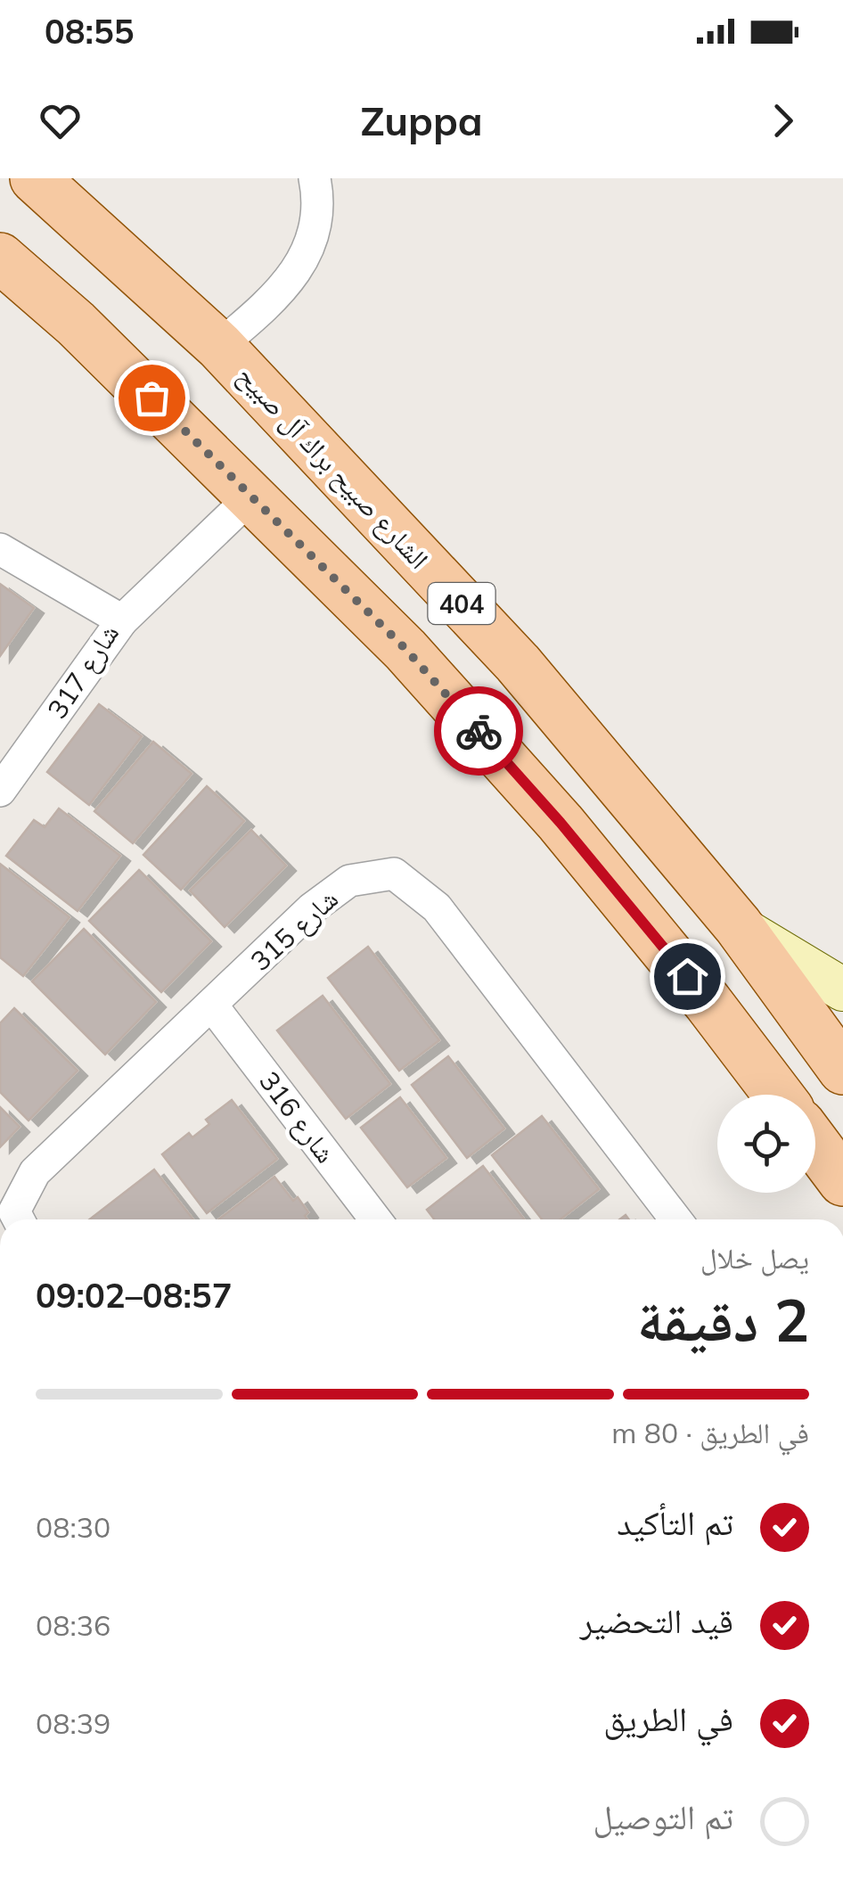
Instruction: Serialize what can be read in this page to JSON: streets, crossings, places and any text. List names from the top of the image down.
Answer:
{
  "streets": {
    "main road": ["الشارع صبيح براك آل صبيح", "404"],
    "street": ["شارع 317", "شارع 315", "شارع 316"]
  },
  "crossings": [
    ["شارع 315", "شارع 316"]
  ],
  "page": {
    "status": "08:55",
    "header": "Zuppa",
    "heading": ["2 دقيقة", "يصل خلال", "08:57–09:02"],
    "bar": "في الطريق · 80 m",
    "list": [
      ["تم التأكيد", "08:30"],
      ["قيد التحضير", "08:36"],
      ["في الطريق", "08:39"],
      "تم التوصيل"
    ]
  }
}
